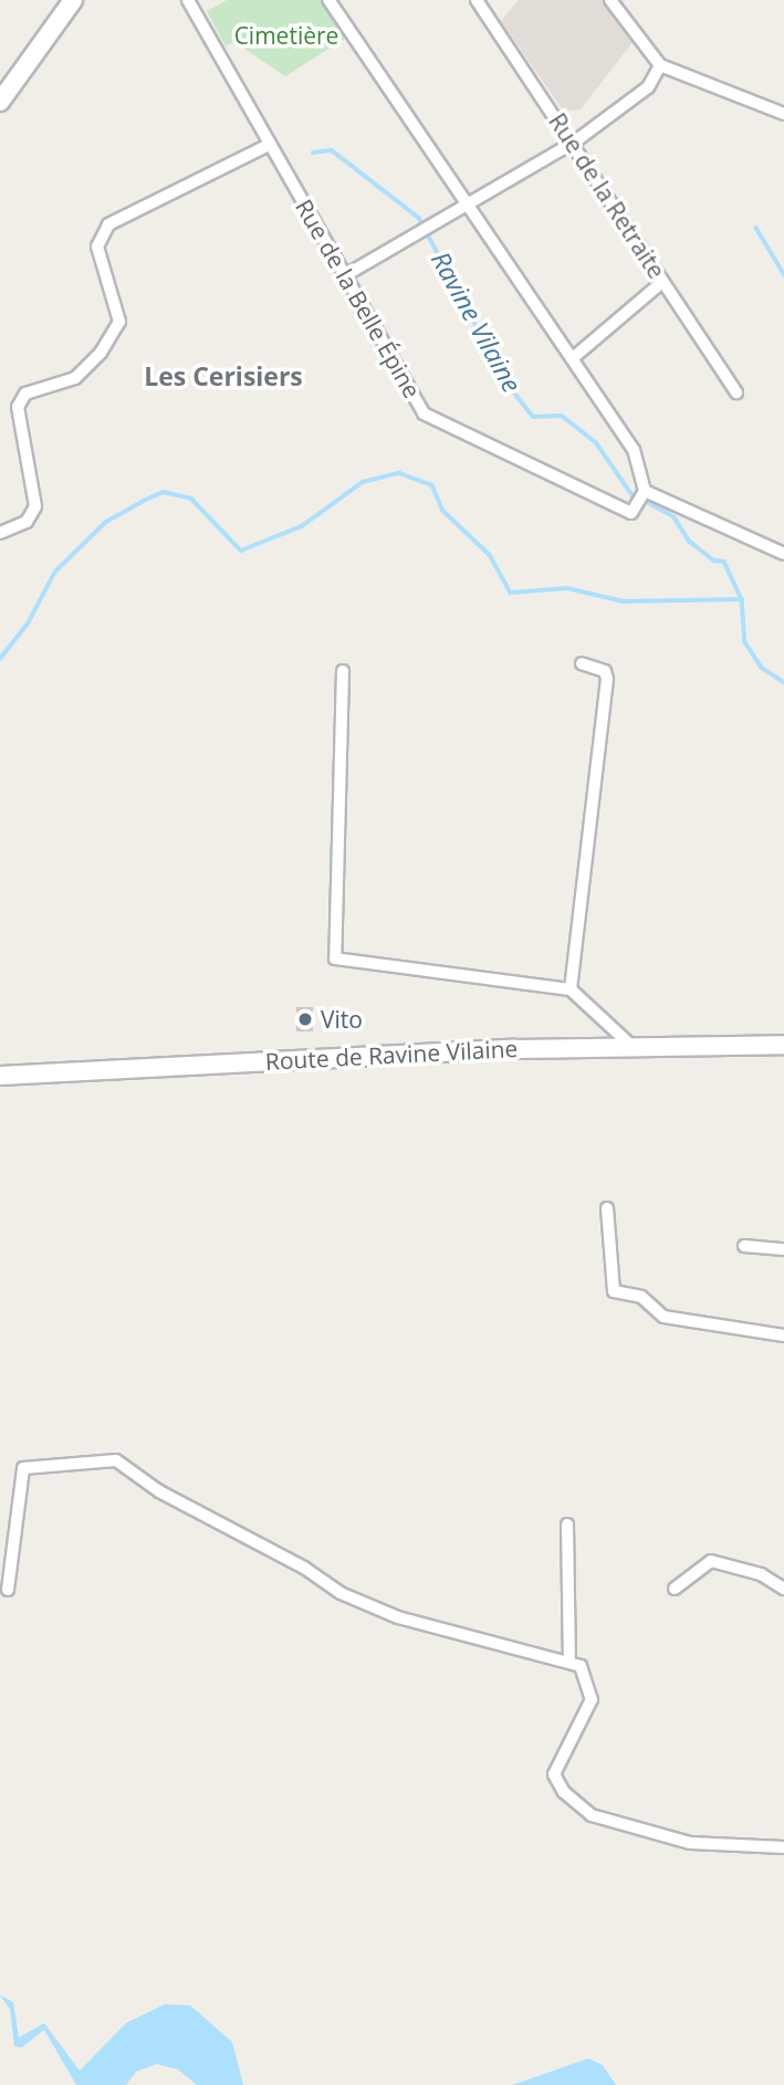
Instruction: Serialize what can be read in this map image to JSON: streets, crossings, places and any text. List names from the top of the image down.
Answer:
{
  "streets": {
    "main road": ["Route de Ravine Vilaine"],
    "street": ["Rue de la Retraite", "Rue de la Belle Épine"]
  },
  "districts": ["Les Cerisiers"],
  "water": ["Ravine Vilaine"],
  "parks": ["Cimetière"],
  "places": ["Vito"]
}
